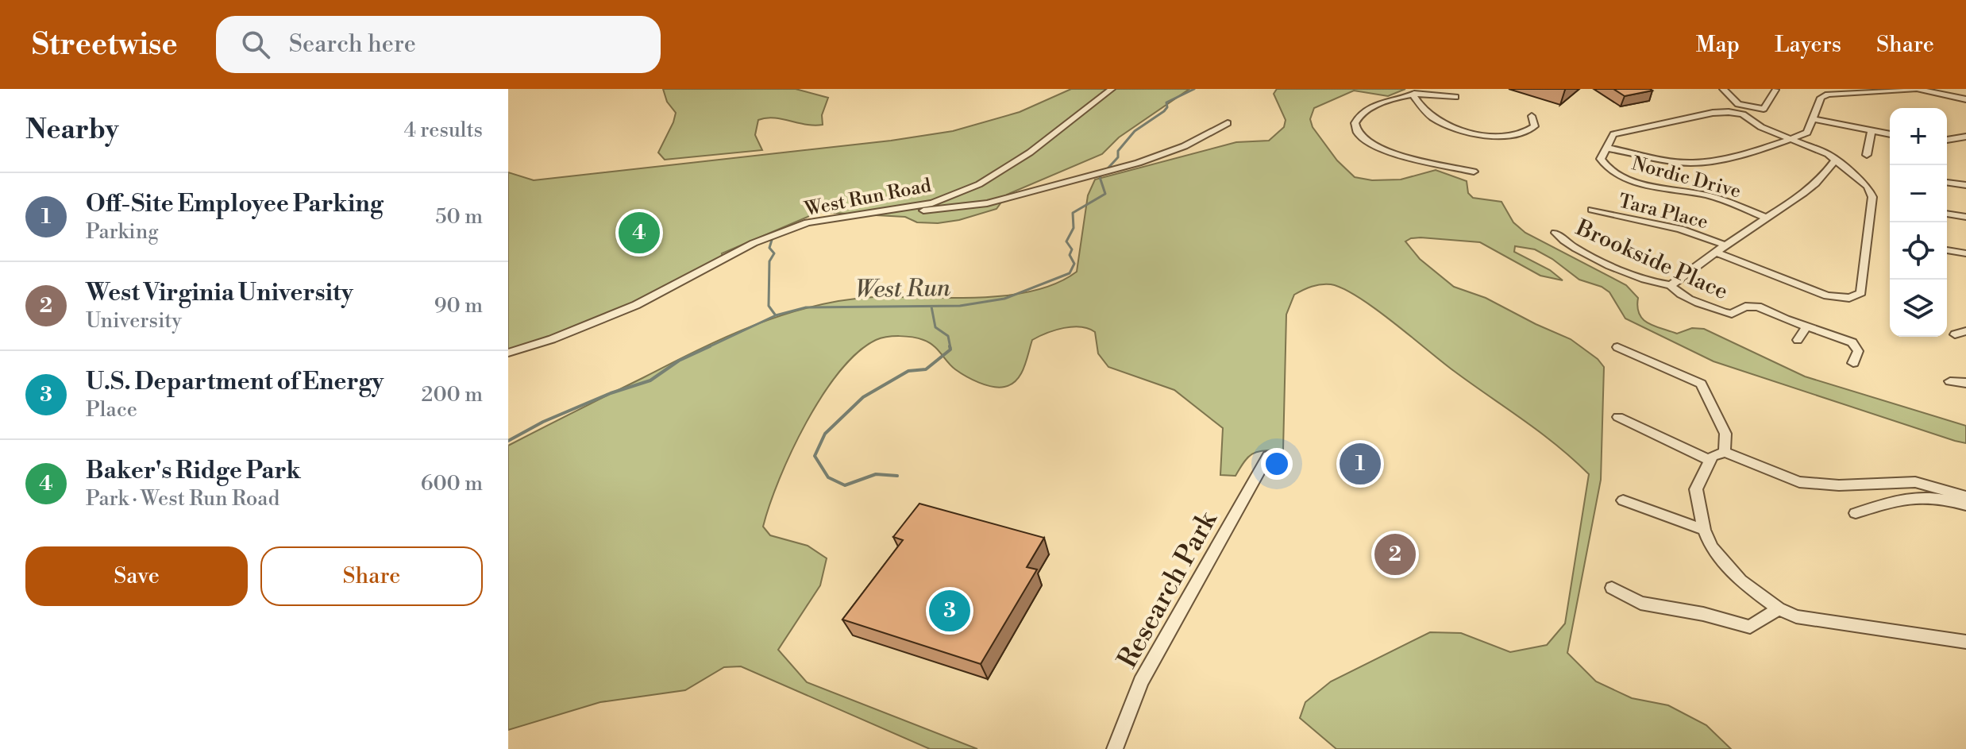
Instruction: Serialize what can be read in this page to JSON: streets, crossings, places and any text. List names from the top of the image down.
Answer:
{
  "streets": {
    "street": [
      "Nordic Drive",
      "West Run Road",
      "Tara Place",
      "Brookside Place",
      "Research Park"
    ]
  },
  "water": ["West Run"],
  "page": {
    "header": "Streetwise",
    "search": "Search here",
    "nav": ["Map", "Layers", "Share"],
    "heading": ["Nearby", "4 results"],
    "map_buttons": ["+", "−"],
    "list": [
      {
        "mark": "1",
        "name": "Off-Site Employee Parking",
        "note": "Parking",
        "value": "50 m"
      },
      {
        "mark": "2",
        "name": "West Virginia University",
        "note": "University",
        "value": "90 m"
      },
      {
        "mark": "3",
        "name": "U.S. Department of Energy",
        "note": "Place",
        "value": "200 m"
      },
      {
        "mark": "4",
        "name": "Baker's Ridge Park",
        "note": "Park · West Run Road",
        "value": "600 m"
      }
    ],
    "pins": [
      "4",
      "1",
      "2",
      "3"
    ],
    "buttons": ["Save", "Share"]
  }
}
